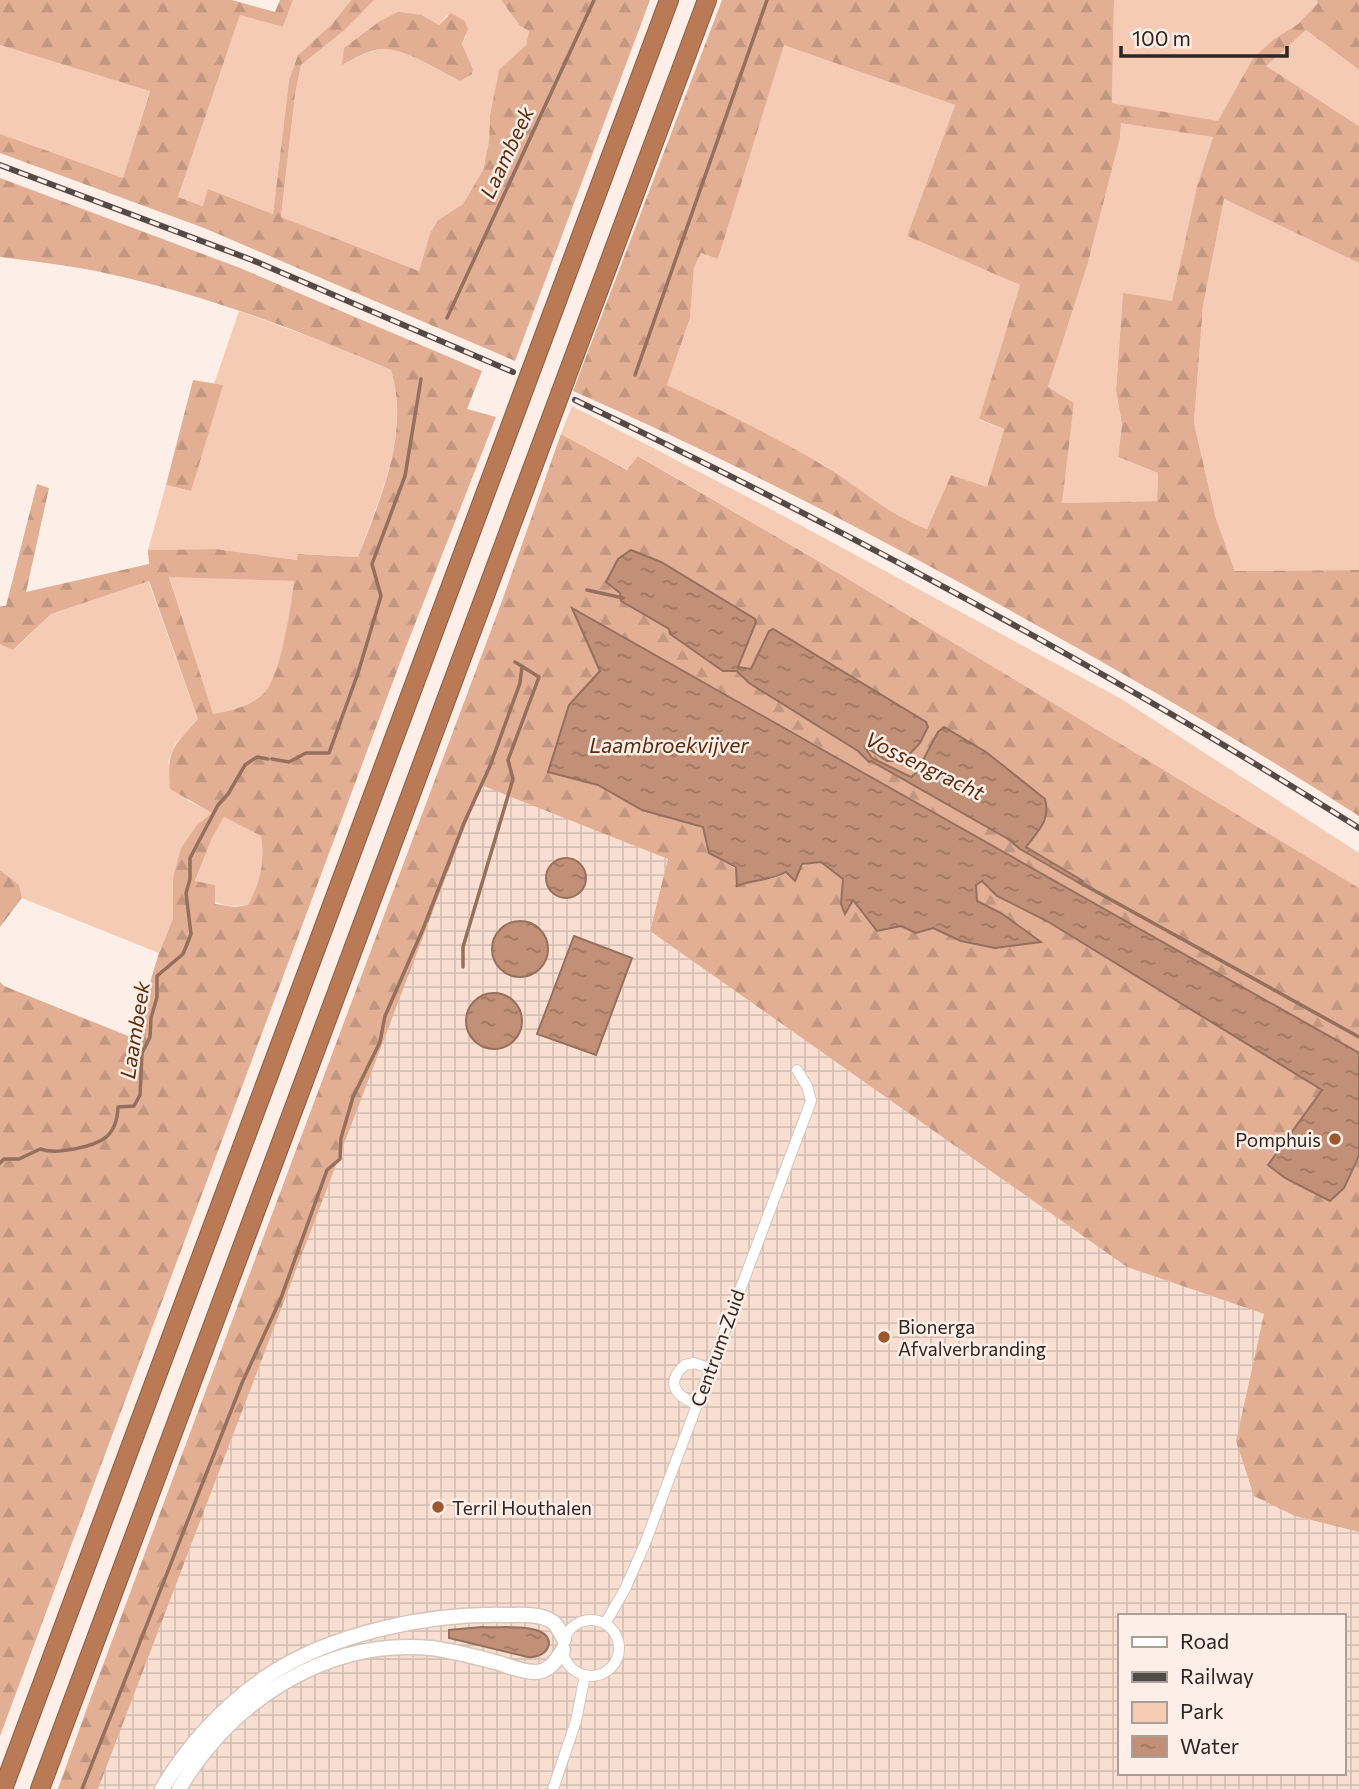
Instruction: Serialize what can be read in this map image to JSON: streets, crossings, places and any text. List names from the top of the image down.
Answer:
{
  "streets": {
    "street": ["Centrum-Zuid"]
  },
  "water": ["Laambeek", "Laambroekvijver", "Vossengracht"],
  "places": ["Pomphuis", "Bionerga Afvalverbranding", "Terril Houthalen"],
  "legend": [
    "Road",
    "Railway",
    "Park",
    "Water"
  ],
  "scale_bar": "100 m"
}
